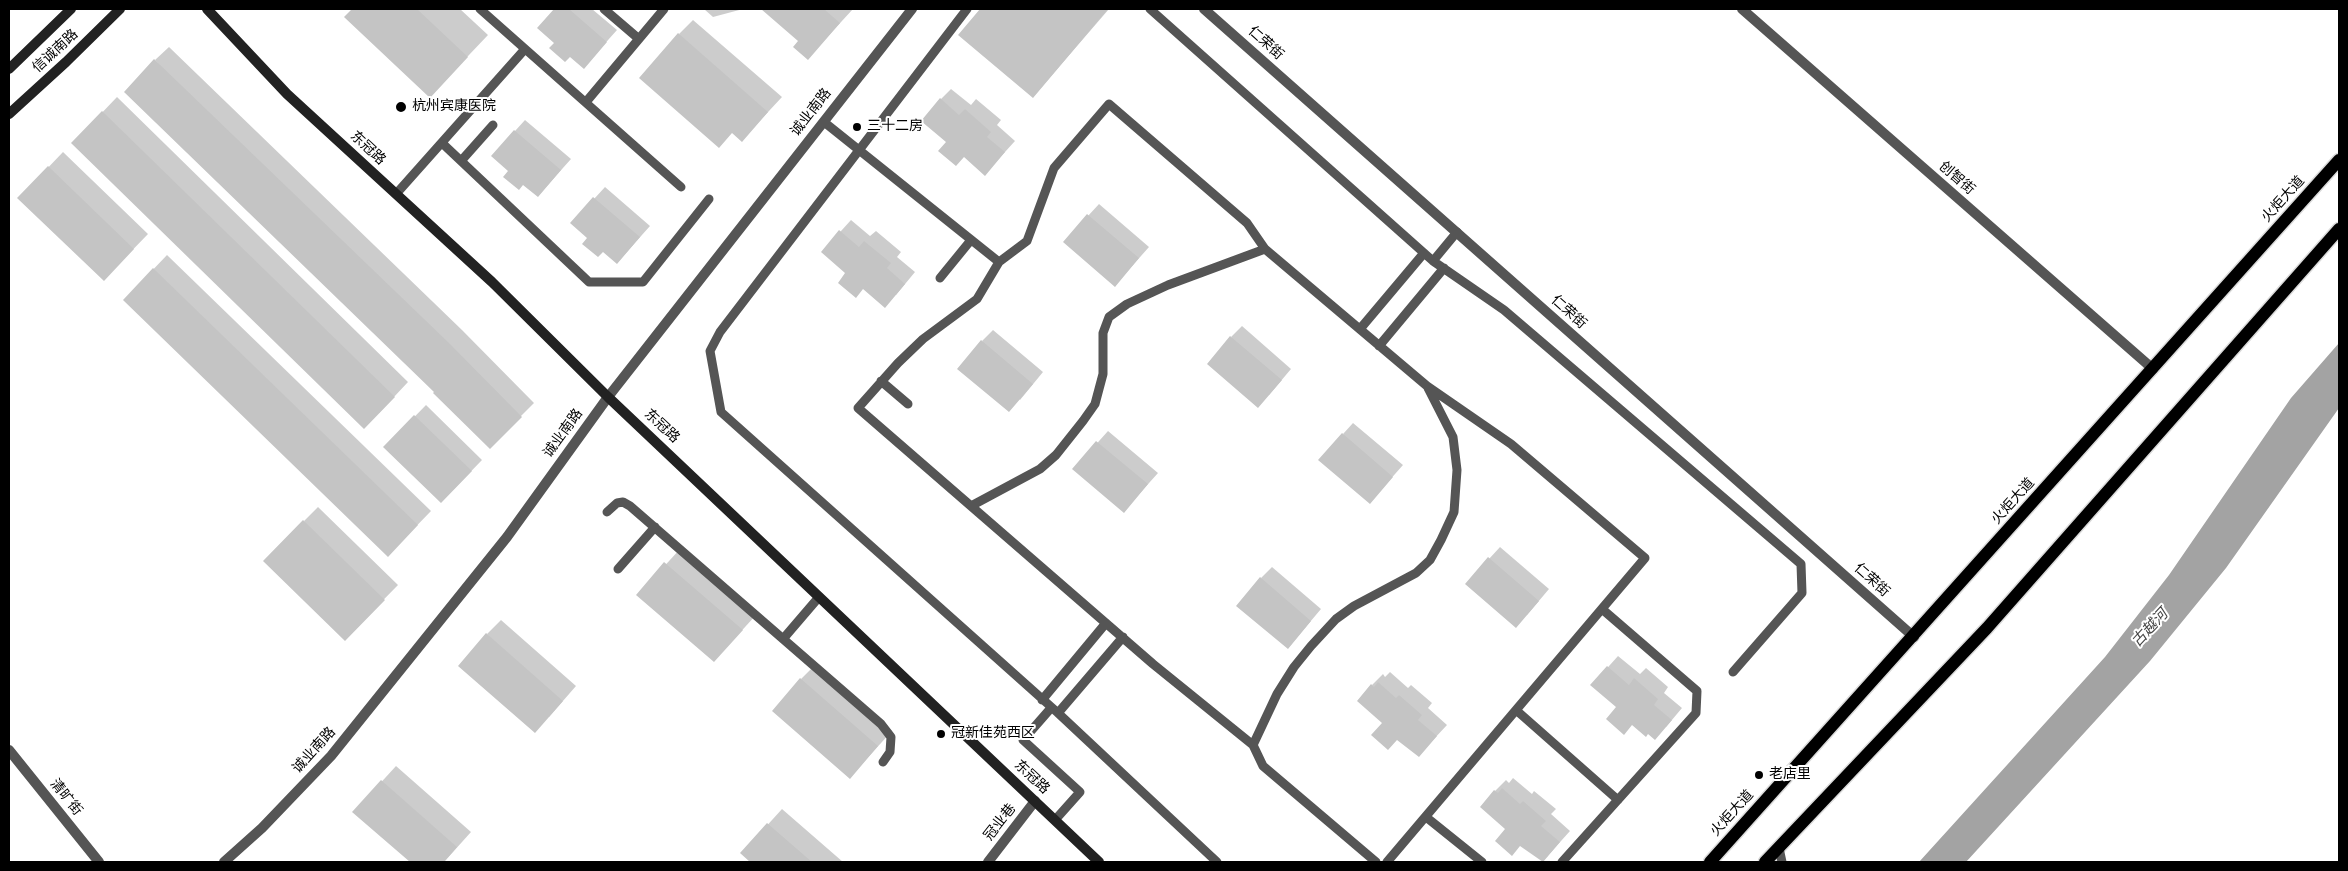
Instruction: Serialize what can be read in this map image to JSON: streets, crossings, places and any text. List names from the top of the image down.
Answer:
{
  "streets": {
    "main road": ["信诚南路", "东冠路", "火炬大道"],
    "street": [
      "仁荣街",
      "诚业南路",
      "创智街",
      "清旷街",
      "冠业巷"
    ]
  },
  "crossings": [
    ["仁荣街", "火炬大道"],
    ["诚业南路", "东冠路"],
    ["东冠路", "冠业巷"],
    ["创智街", "火炬大道"]
  ],
  "water": ["古越河"],
  "places": [
    "杭州宾康医院",
    "三十二房",
    "冠新佳苑西区",
    "老店里"
  ]
}
